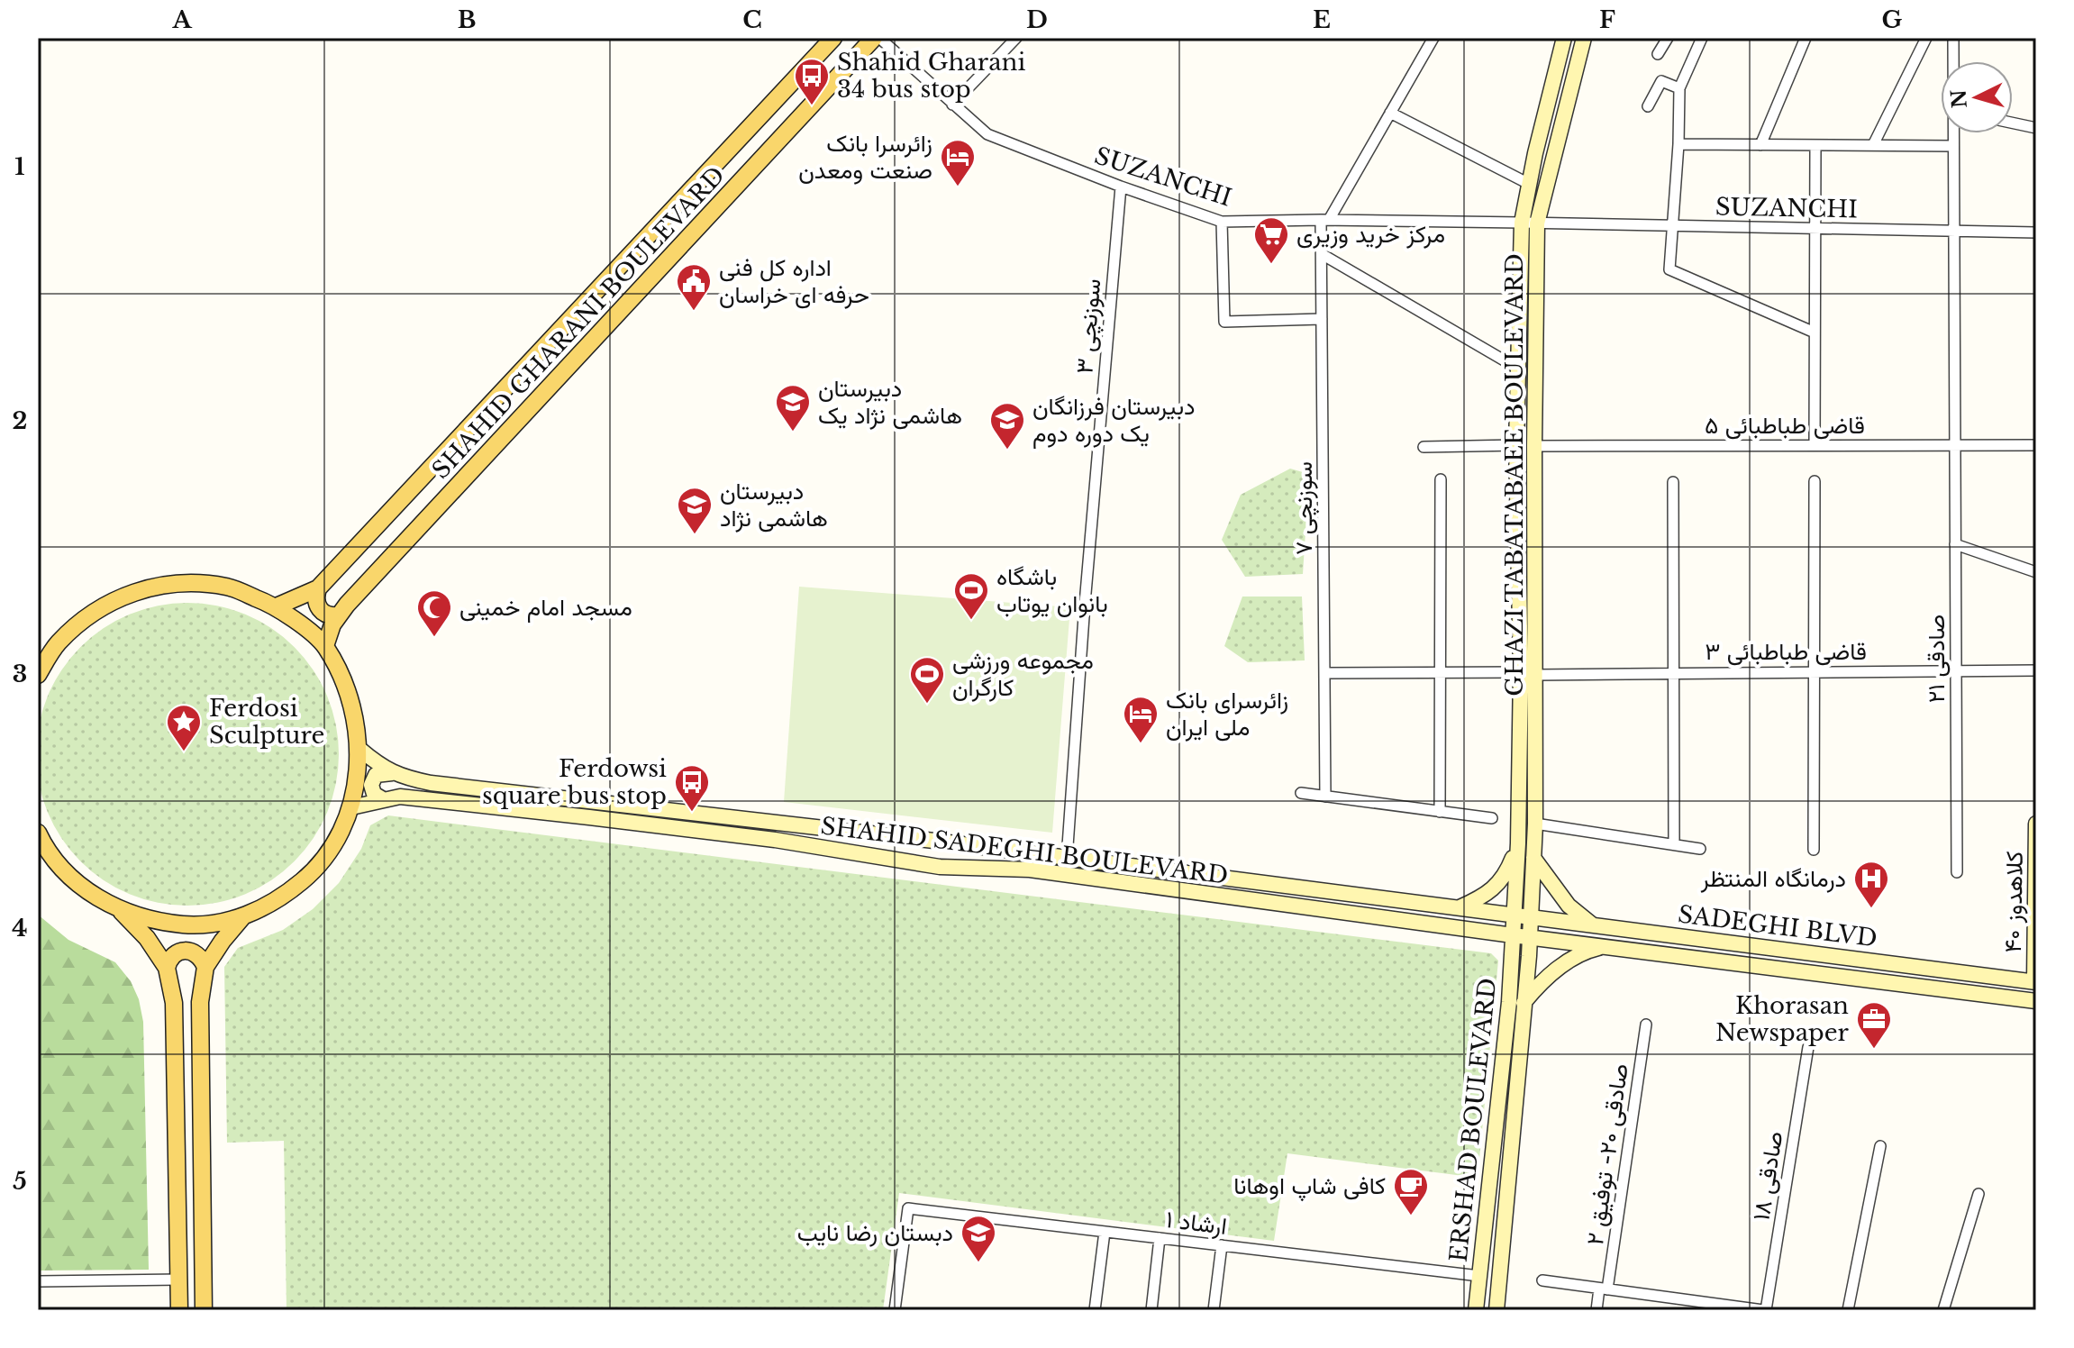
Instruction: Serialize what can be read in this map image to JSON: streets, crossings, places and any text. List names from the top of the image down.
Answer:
{
  "streets": {
    "main road": [
      "SHAHID GHARANI BOULEVARD",
      "GHAZI TABATABAEE BOULEVARD",
      "SHAHID SADEGHI BOULEVARD",
      "کلاهدوز ۴۰",
      "SADEGHI BLVD",
      "ERSHAD BOULEVARD"
    ],
    "street": [
      "SUZANCHI",
      "سوزنچی ۳",
      "قاضی طباطبائی ۵",
      "سوزنچی ۷",
      "قاضی طباطبائی ۳",
      "صادقی ۲۱",
      "صادقی ۲۰- توفیق ۲",
      "صادقی ۱۸",
      "ارشاد ۱"
    ]
  },
  "crossings": [
    ["SUZANCHI", "SHAHID GHARANI BOULEVARD"],
    ["SUZANCHI", "سوزنچی ۳"],
    ["SUZANCHI", "GHAZI TABATABAEE BOULEVARD"],
    ["SUZANCHI", "سوزنچی ۷"],
    ["SUZANCHI", "صادقی ۲۱"],
    ["سوزنچی ۳", "SHAHID SADEGHI BOULEVARD"],
    ["قاضی طباطبائی ۵", "GHAZI TABATABAEE BOULEVARD"],
    ["قاضی طباطبائی ۵", "صادقی ۲۱"],
    ["GHAZI TABATABAEE BOULEVARD", "قاضی طباطبائی ۳"],
    ["GHAZI TABATABAEE BOULEVARD", "SHAHID SADEGHI BOULEVARD"],
    ["GHAZI TABATABAEE BOULEVARD", "SADEGHI BLVD"],
    ["GHAZI TABATABAEE BOULEVARD", "ERSHAD BOULEVARD"],
    ["سوزنچی ۷", "قاضی طباطبائی ۳"],
    ["قاضی طباطبائی ۳", "صادقی ۲۱"],
    ["SHAHID SADEGHI BOULEVARD", "SADEGHI BLVD"],
    ["SHAHID SADEGHI BOULEVARD", "ERSHAD BOULEVARD"],
    ["کلاهدوز ۴۰", "SADEGHI BLVD"],
    ["SADEGHI BLVD", "ERSHAD BOULEVARD"],
    ["ERSHAD BOULEVARD", "ارشاد ۱"]
  ],
  "places": {
    "bus stop": ["Shahid Gharani 34 bus stop", "Ferdowsi square bus stop"],
    "hotel": ["زائرسرا بانک صنعت ومعدن", "زائرسرای بانک ملی ایران"],
    "supermarket": ["مرکز خرید وزیری"],
    "public building": ["اداره کل فنی حرفه ای خراسان"],
    "school or university": [
      "دبیرستان هاشمی نژاد یک",
      "دبیرستان فرزانگان یک دوره دوم",
      "دبیرستان هاشمی نژاد",
      "دبستان رضا نایب"
    ],
    "sports": ["باشگاه بانوان یوتاب", "مجموعه ورزشی کارگران"],
    "mosque": ["مسجد امام خمینی"],
    "place": ["Ferdosi Sculpture"],
    "hospital": ["درمانگاه المنتظر"],
    "office": ["Khorasan Newspaper"],
    "cafe": ["کافی شاپ اوهانا"]
  },
  "north": "left",
  "grid": {
    "columns": [
      "A",
      "B",
      "C",
      "D",
      "E",
      "F",
      "G"
    ],
    "rows": [
      "1",
      "2",
      "3",
      "4",
      "5"
    ]
  }
}
